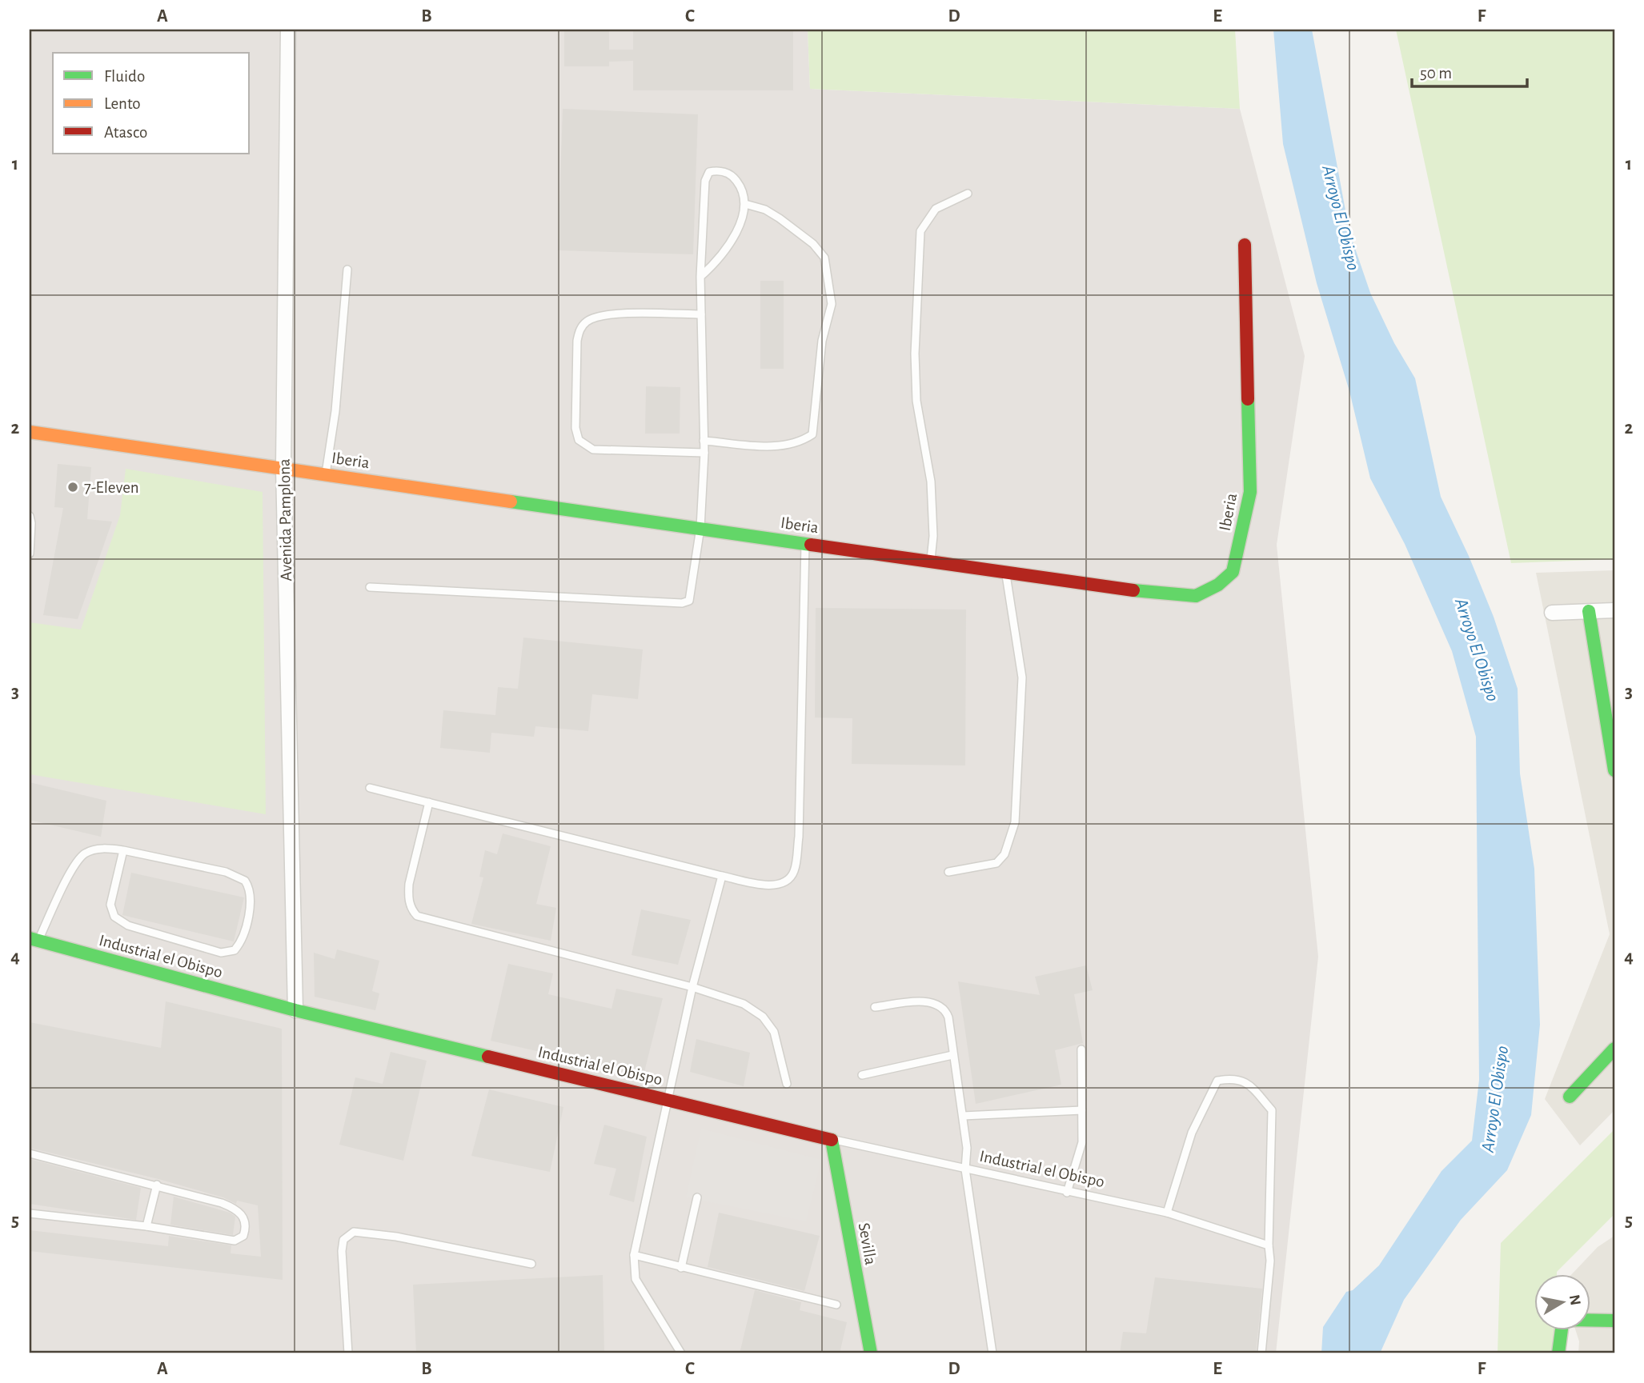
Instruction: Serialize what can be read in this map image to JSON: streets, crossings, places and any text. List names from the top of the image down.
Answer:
{
  "streets": {
    "street": [
      "Iberia",
      "Avenida Pamplona",
      "Industrial el Obispo",
      "Sevilla"
    ]
  },
  "crossings": [
    ["Iberia", "Avenida Pamplona"],
    ["Avenida Pamplona", "Industrial el Obispo"],
    ["Industrial el Obispo", "Sevilla"]
  ],
  "water": ["Arroyo El Obispo"],
  "places": ["7-Eleven"],
  "legend": ["Fluido", "Lento", "Atasco"],
  "scale_bar": "50 m",
  "north": "right",
  "grid": {
    "columns": [
      "A",
      "B",
      "C",
      "D",
      "E",
      "F"
    ],
    "rows": [
      "1",
      "2",
      "3",
      "4",
      "5"
    ]
  }
}
